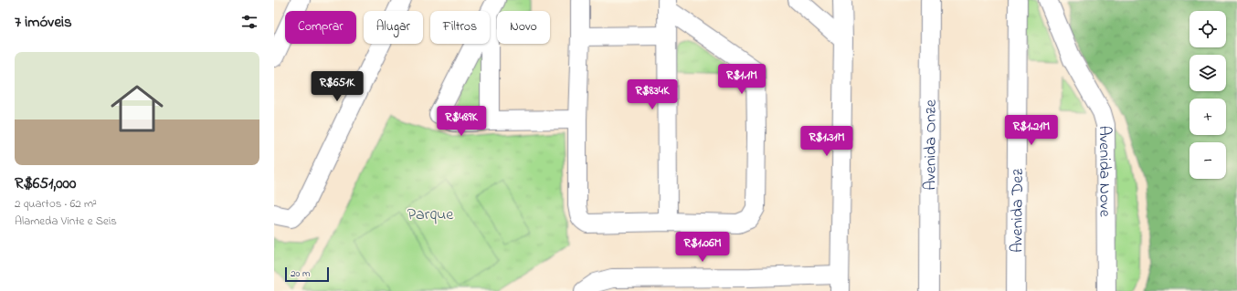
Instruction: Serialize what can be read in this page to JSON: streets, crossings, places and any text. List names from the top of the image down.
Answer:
{
  "streets": {
    "street": ["Avenida Onze", "Avenida Nove", "Avenida Dez"]
  },
  "parks": ["Parque"],
  "scale_bar": "20 m",
  "page": {
    "heading": "7 imóveis",
    "map_buttons": ["+", "−"],
    "chip": [
      "Comprar",
      "Alugar",
      "Filtros",
      "Novo"
    ],
    "list": [
      {
        "name": "R$651,000",
        "note": "2 quartos · 62 m² · Alameda Vinte e Seis"
      }
    ],
    "price": [
      "R$1.1M",
      "R$651K",
      "R$834K",
      "R$489K",
      "R$1.21M",
      "R$1.31M",
      "R$1.06M"
    ],
    "scale": "20 m"
  }
}
